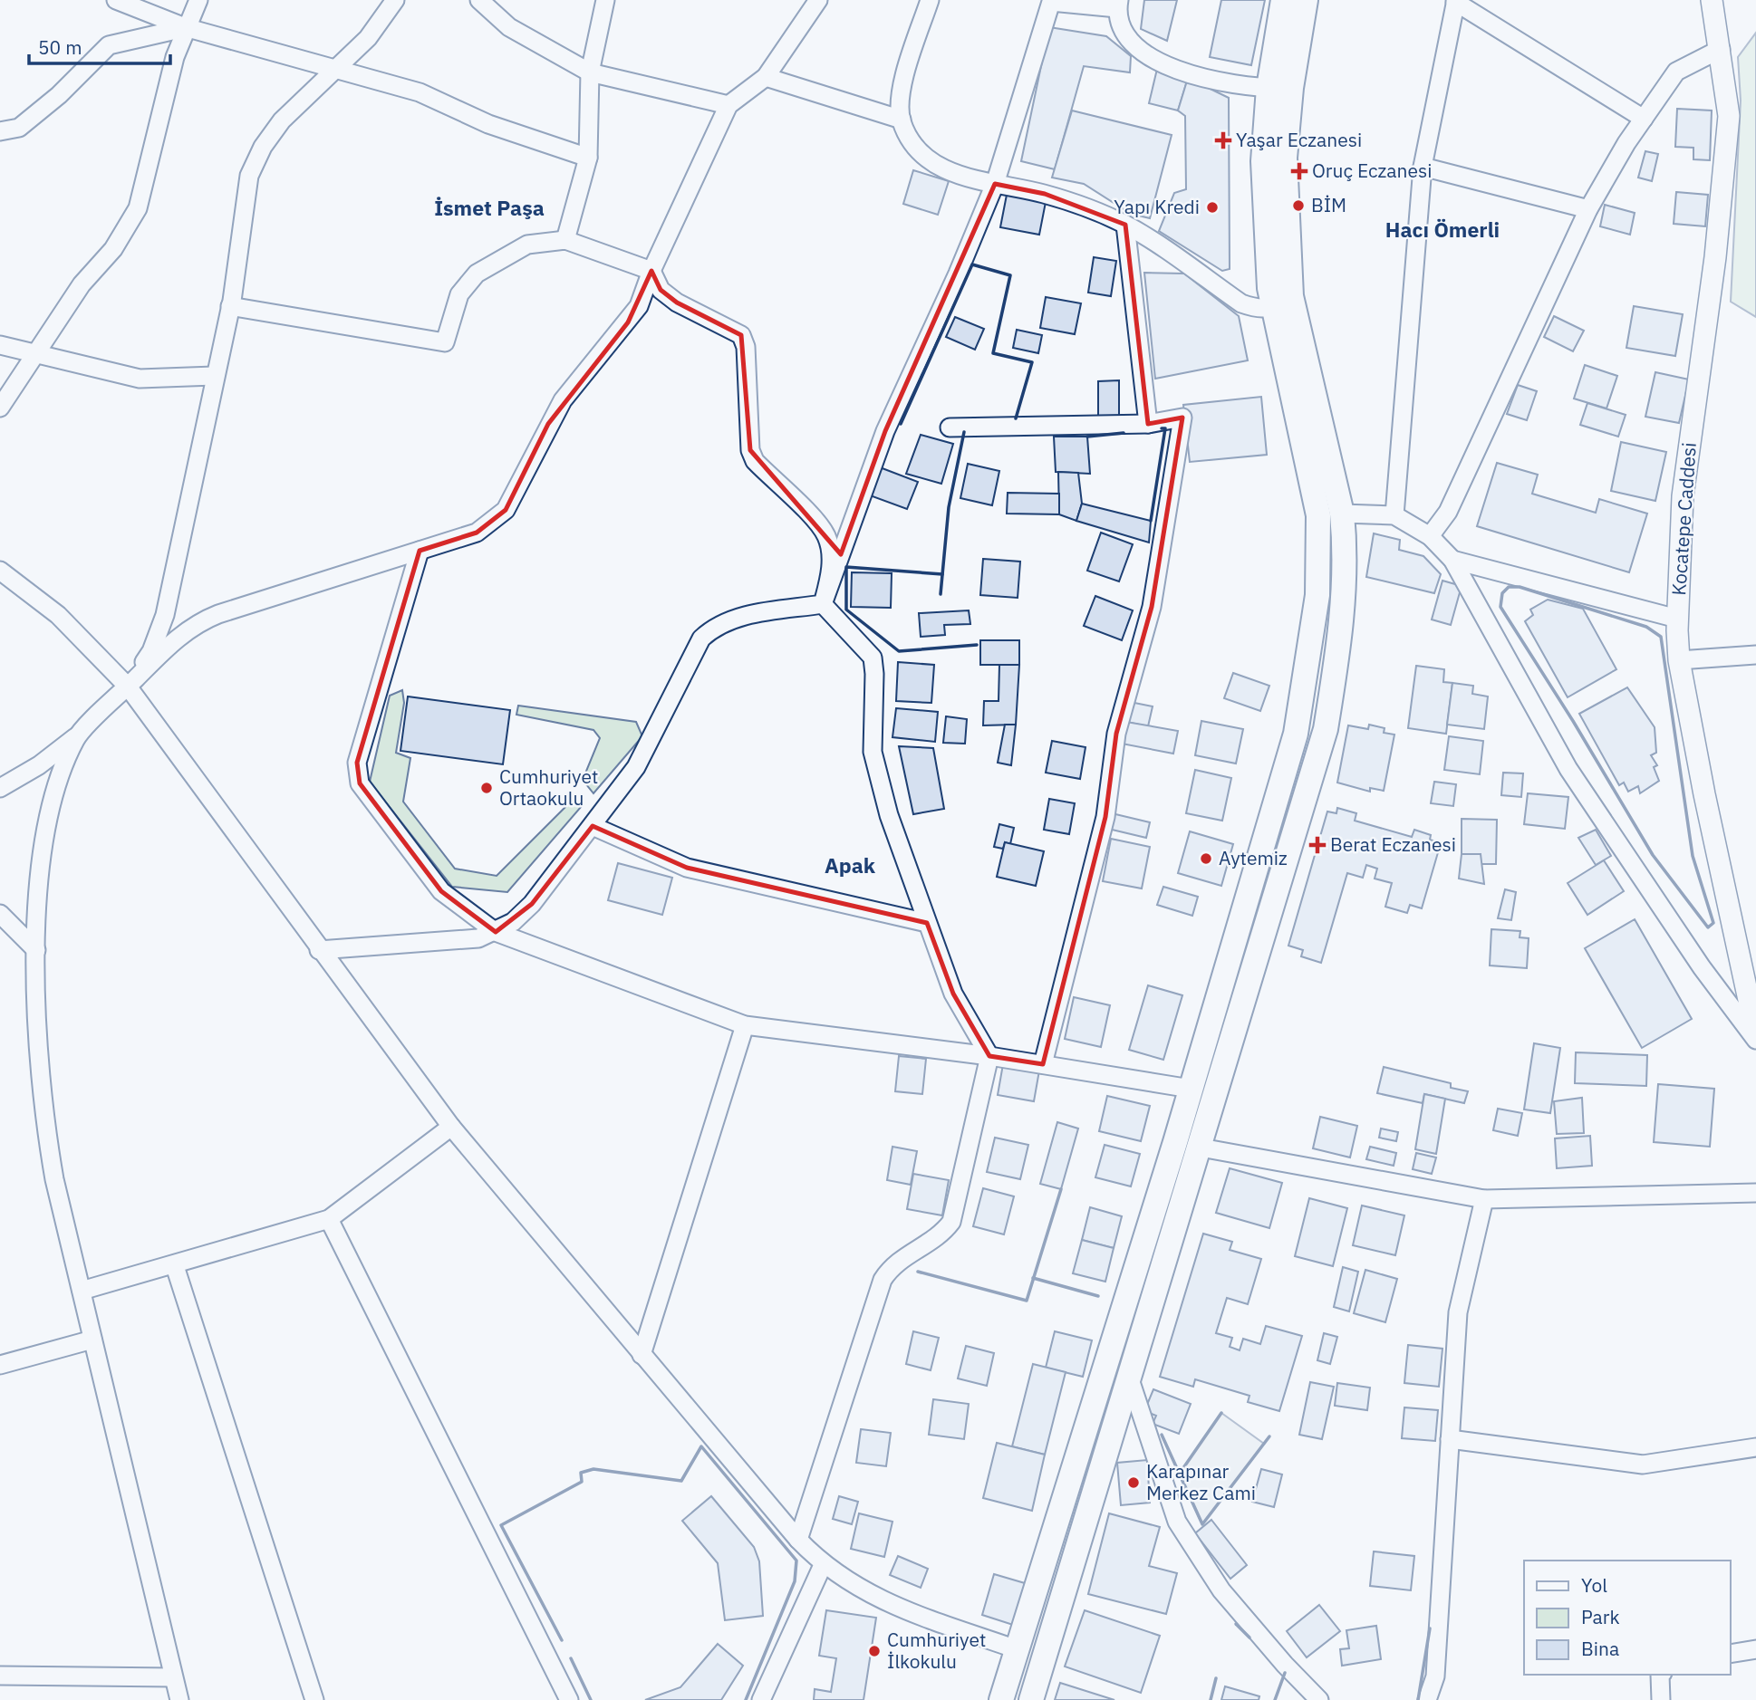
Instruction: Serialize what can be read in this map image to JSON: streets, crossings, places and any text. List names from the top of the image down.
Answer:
{
  "streets": {
    "street": ["Kocatepe Caddesi"]
  },
  "districts": ["İsmet Paşa", "Hacı Ömerli", "Apak"],
  "places": {
    "health": ["Yaşar Eczanesi", "Oruç Eczanesi", "Berat Eczanesi"],
    "other": [
      "BİM",
      "Yapı Kredi",
      "Cumhuriyet Ortaokulu",
      "Aytemiz",
      "Karapınar Merkez Cami",
      "Cumhuriyet İlkokulu"
    ]
  },
  "legend": ["Yol", "Park", "Bina"],
  "scale_bar": "50 m"
}
